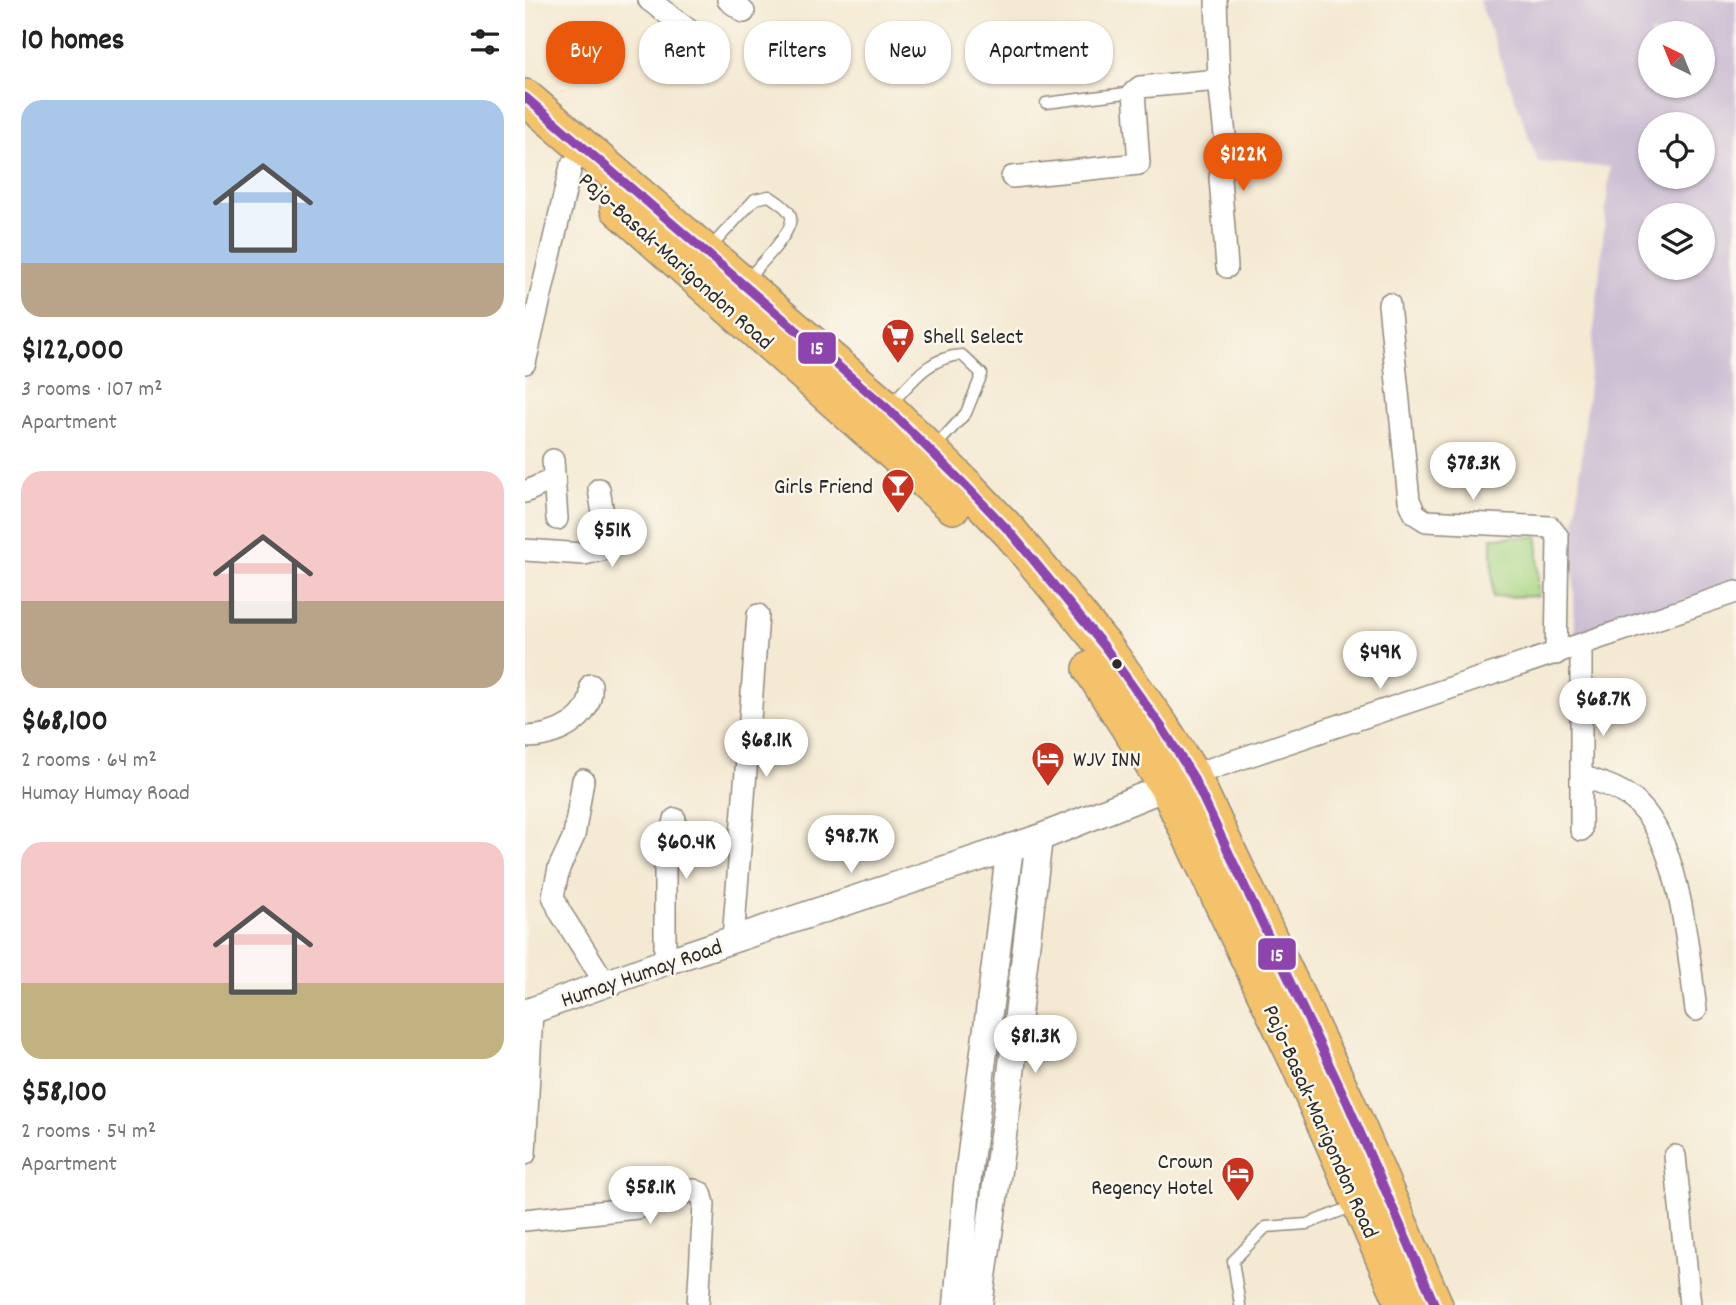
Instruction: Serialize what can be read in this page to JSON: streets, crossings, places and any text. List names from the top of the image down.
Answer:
{
  "streets": {
    "main road": ["Pajo-Basak-Marigondon Road"],
    "street": ["Humay Humay Road"]
  },
  "crossings": [
    ["Pajo-Basak-Marigondon Road", "Humay Humay Road"]
  ],
  "places": {
    "supermarket": ["Shell Select"],
    "bar": ["Girls Friend"],
    "hotel": ["WJV INN", "Crown Regency Hotel"]
  },
  "lines": ["transit line 15"],
  "north": "top left",
  "page": {
    "heading": "10 homes",
    "chip": [
      "Buy",
      "Rent",
      "Filters",
      "New",
      "Apartment"
    ],
    "list": [
      {
        "name": "$122,000",
        "note": "3 rooms · 107 m² · Apartment"
      },
      {
        "name": "$68,100",
        "note": "2 rooms · 64 m² · Humay Humay Road"
      },
      {
        "name": "$58,100",
        "note": "2 rooms · 54 m² · Apartment"
      }
    ],
    "price": [
      "$122K",
      "$78.3K",
      "$51K",
      "$49K",
      "$68.7K",
      "$68.1K",
      "$98.7K",
      "$60.4K",
      "$81.3K",
      "$58.1K"
    ]
  }
}
